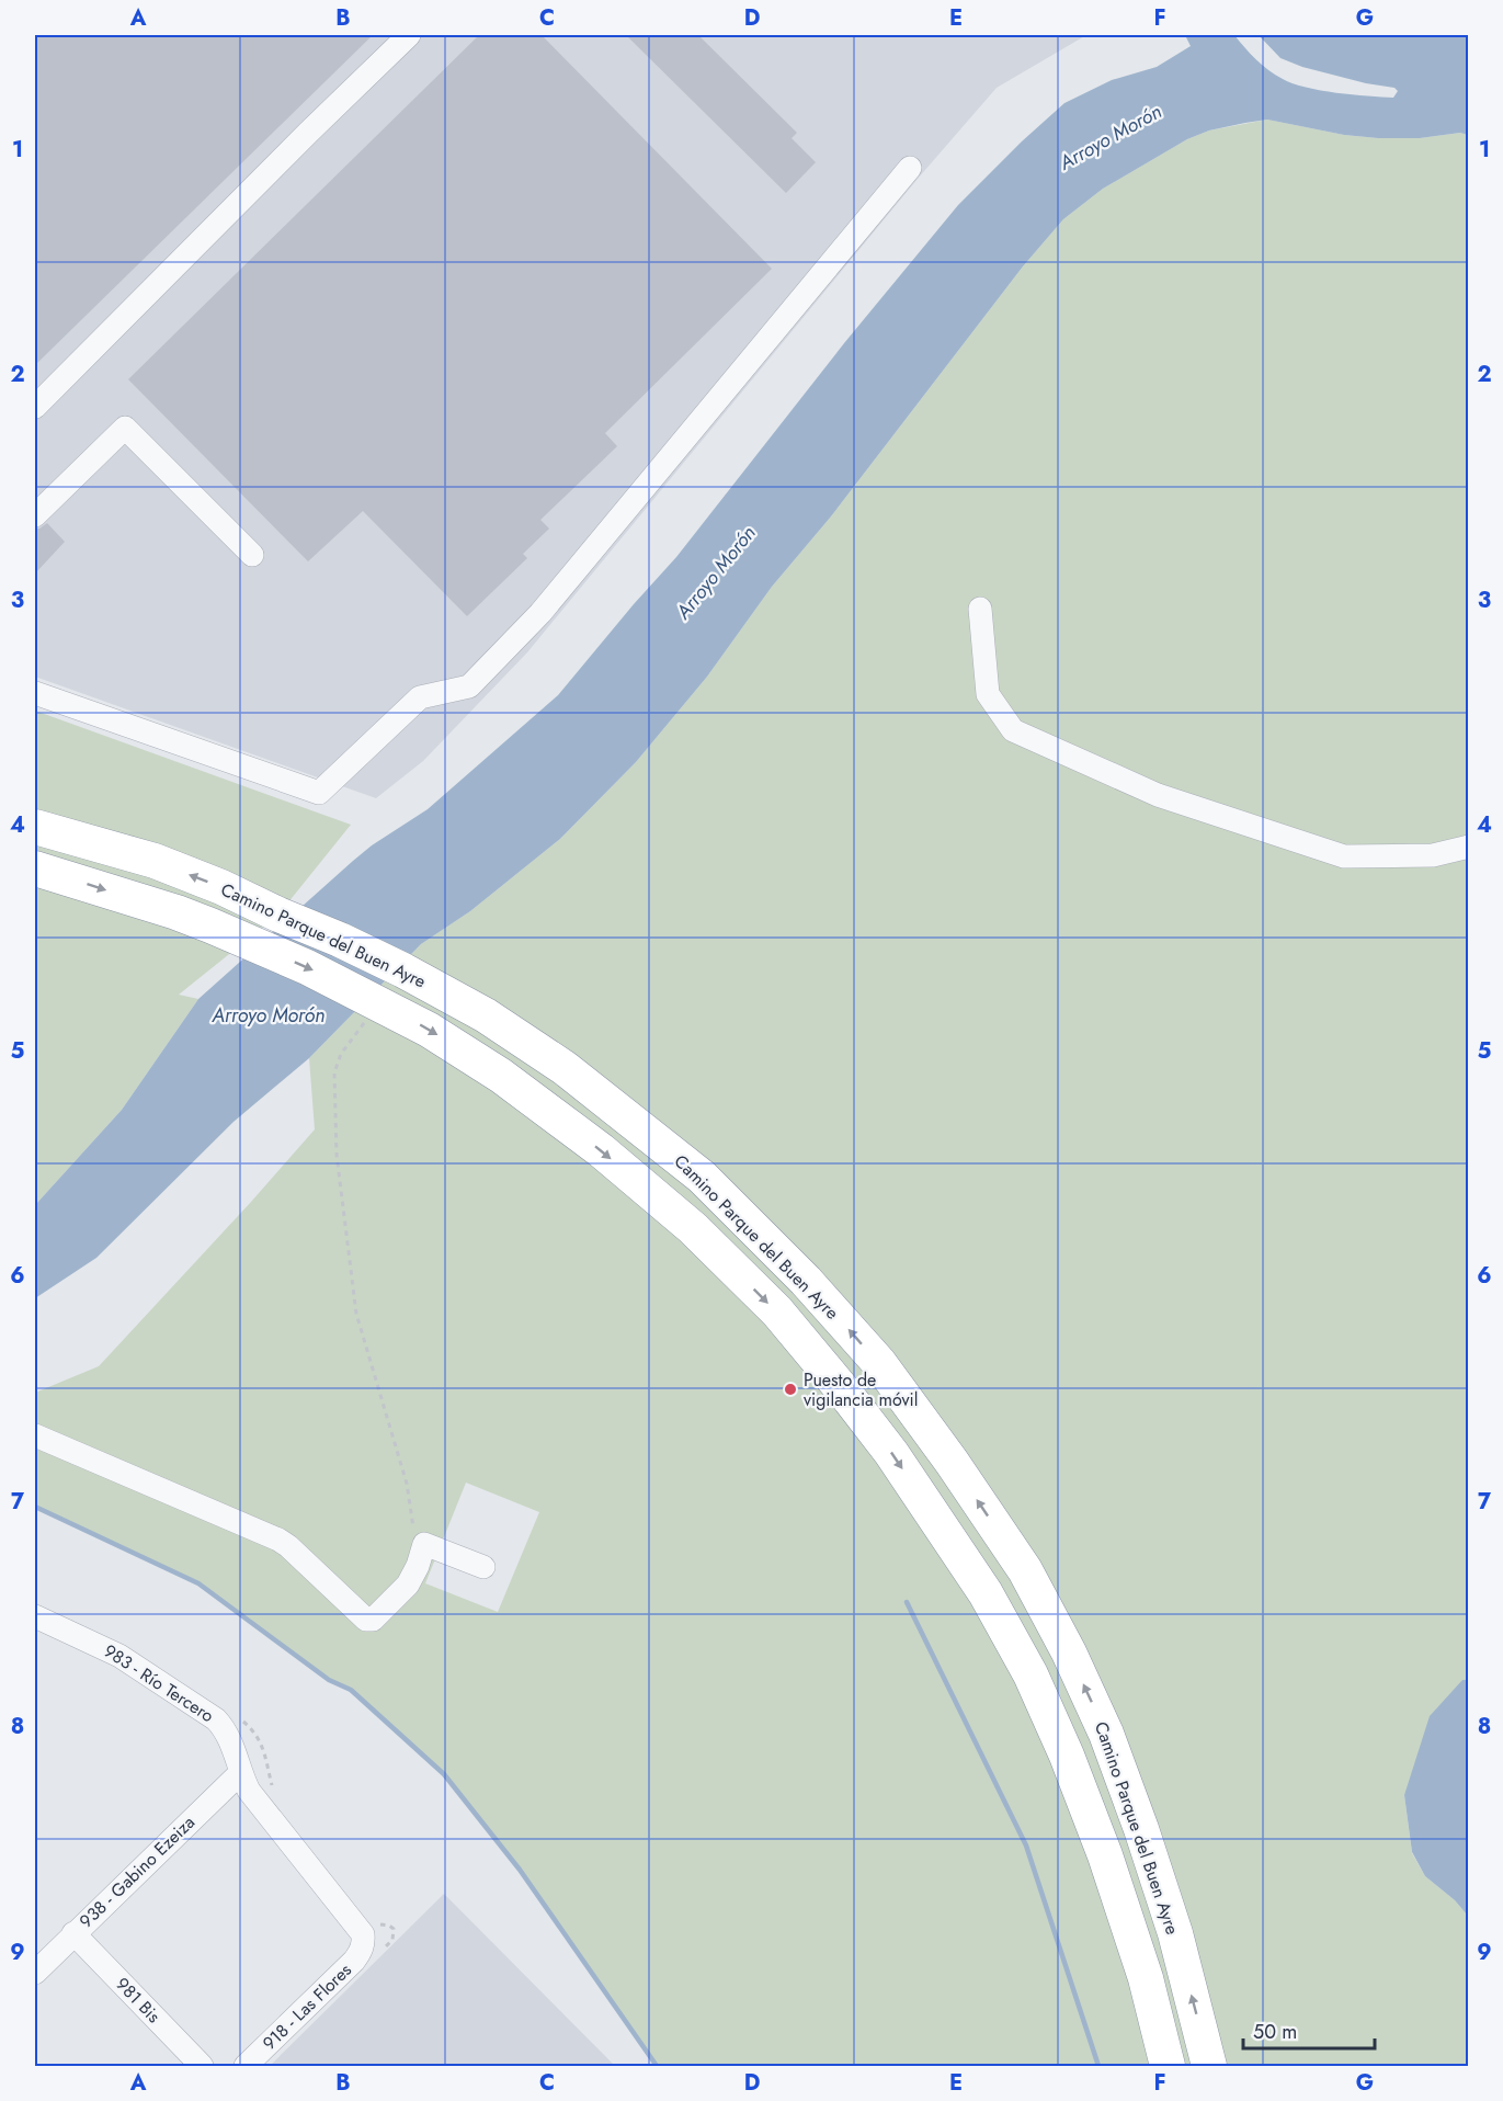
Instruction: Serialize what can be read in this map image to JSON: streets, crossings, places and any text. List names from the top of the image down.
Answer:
{
  "streets": {
    "highway": ["Camino Parque del Buen Ayre"],
    "street": [
      "983 - Río Tercero",
      "938 - Gabino Ezeiza",
      "981 Bis",
      "918 - Las Flores"
    ]
  },
  "crossings": [
    ["983 - Río Tercero", "938 - Gabino Ezeiza"],
    ["983 - Río Tercero", "918 - Las Flores"],
    ["938 - Gabino Ezeiza", "981 Bis"]
  ],
  "water": ["Arroyo Morón"],
  "places": ["Puesto de vigilancia móvil"],
  "scale_bar": "50 m",
  "grid": {
    "columns": [
      "A",
      "B",
      "C",
      "D",
      "E",
      "F",
      "G"
    ],
    "rows": [
      "1",
      "2",
      "3",
      "4",
      "5",
      "6",
      "7",
      "8",
      "9"
    ]
  }
}
